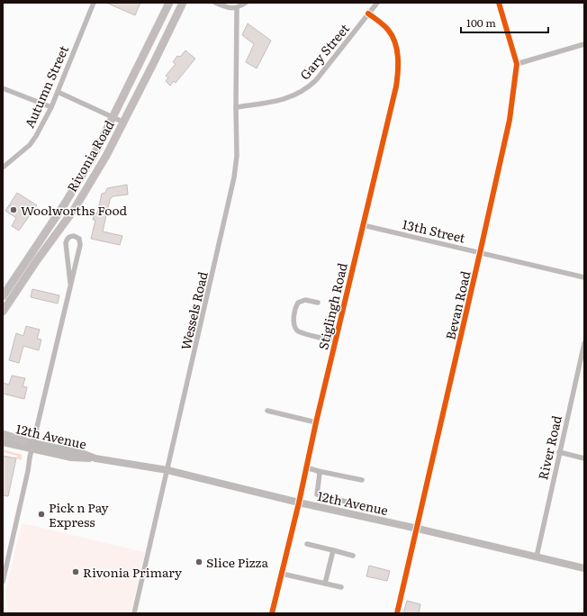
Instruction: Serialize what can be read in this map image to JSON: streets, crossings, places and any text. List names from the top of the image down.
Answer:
{
  "streets": {
    "main road": ["Rivonia Road", "12th Avenue"],
    "street": [
      "Gary Street",
      "Autumn Street",
      "13th Street",
      "Bevan Road",
      "Stiglingh Road",
      "Wessels Road",
      "River Road"
    ]
  },
  "crossings": [
    ["Gary Street", "Stiglingh Road"],
    ["Gary Street", "Wessels Road"],
    ["13th Street", "Bevan Road"],
    ["13th Street", "Stiglingh Road"],
    ["Bevan Road", "12th Avenue"],
    ["Stiglingh Road", "12th Avenue"],
    ["Wessels Road", "12th Avenue"],
    ["12th Avenue", "River Road"]
  ],
  "places": [
    "Woolworths Food",
    "Pick n Pay Express",
    "Slice Pizza",
    "Rivonia Primary"
  ],
  "scale_bar": "100 m"
}
